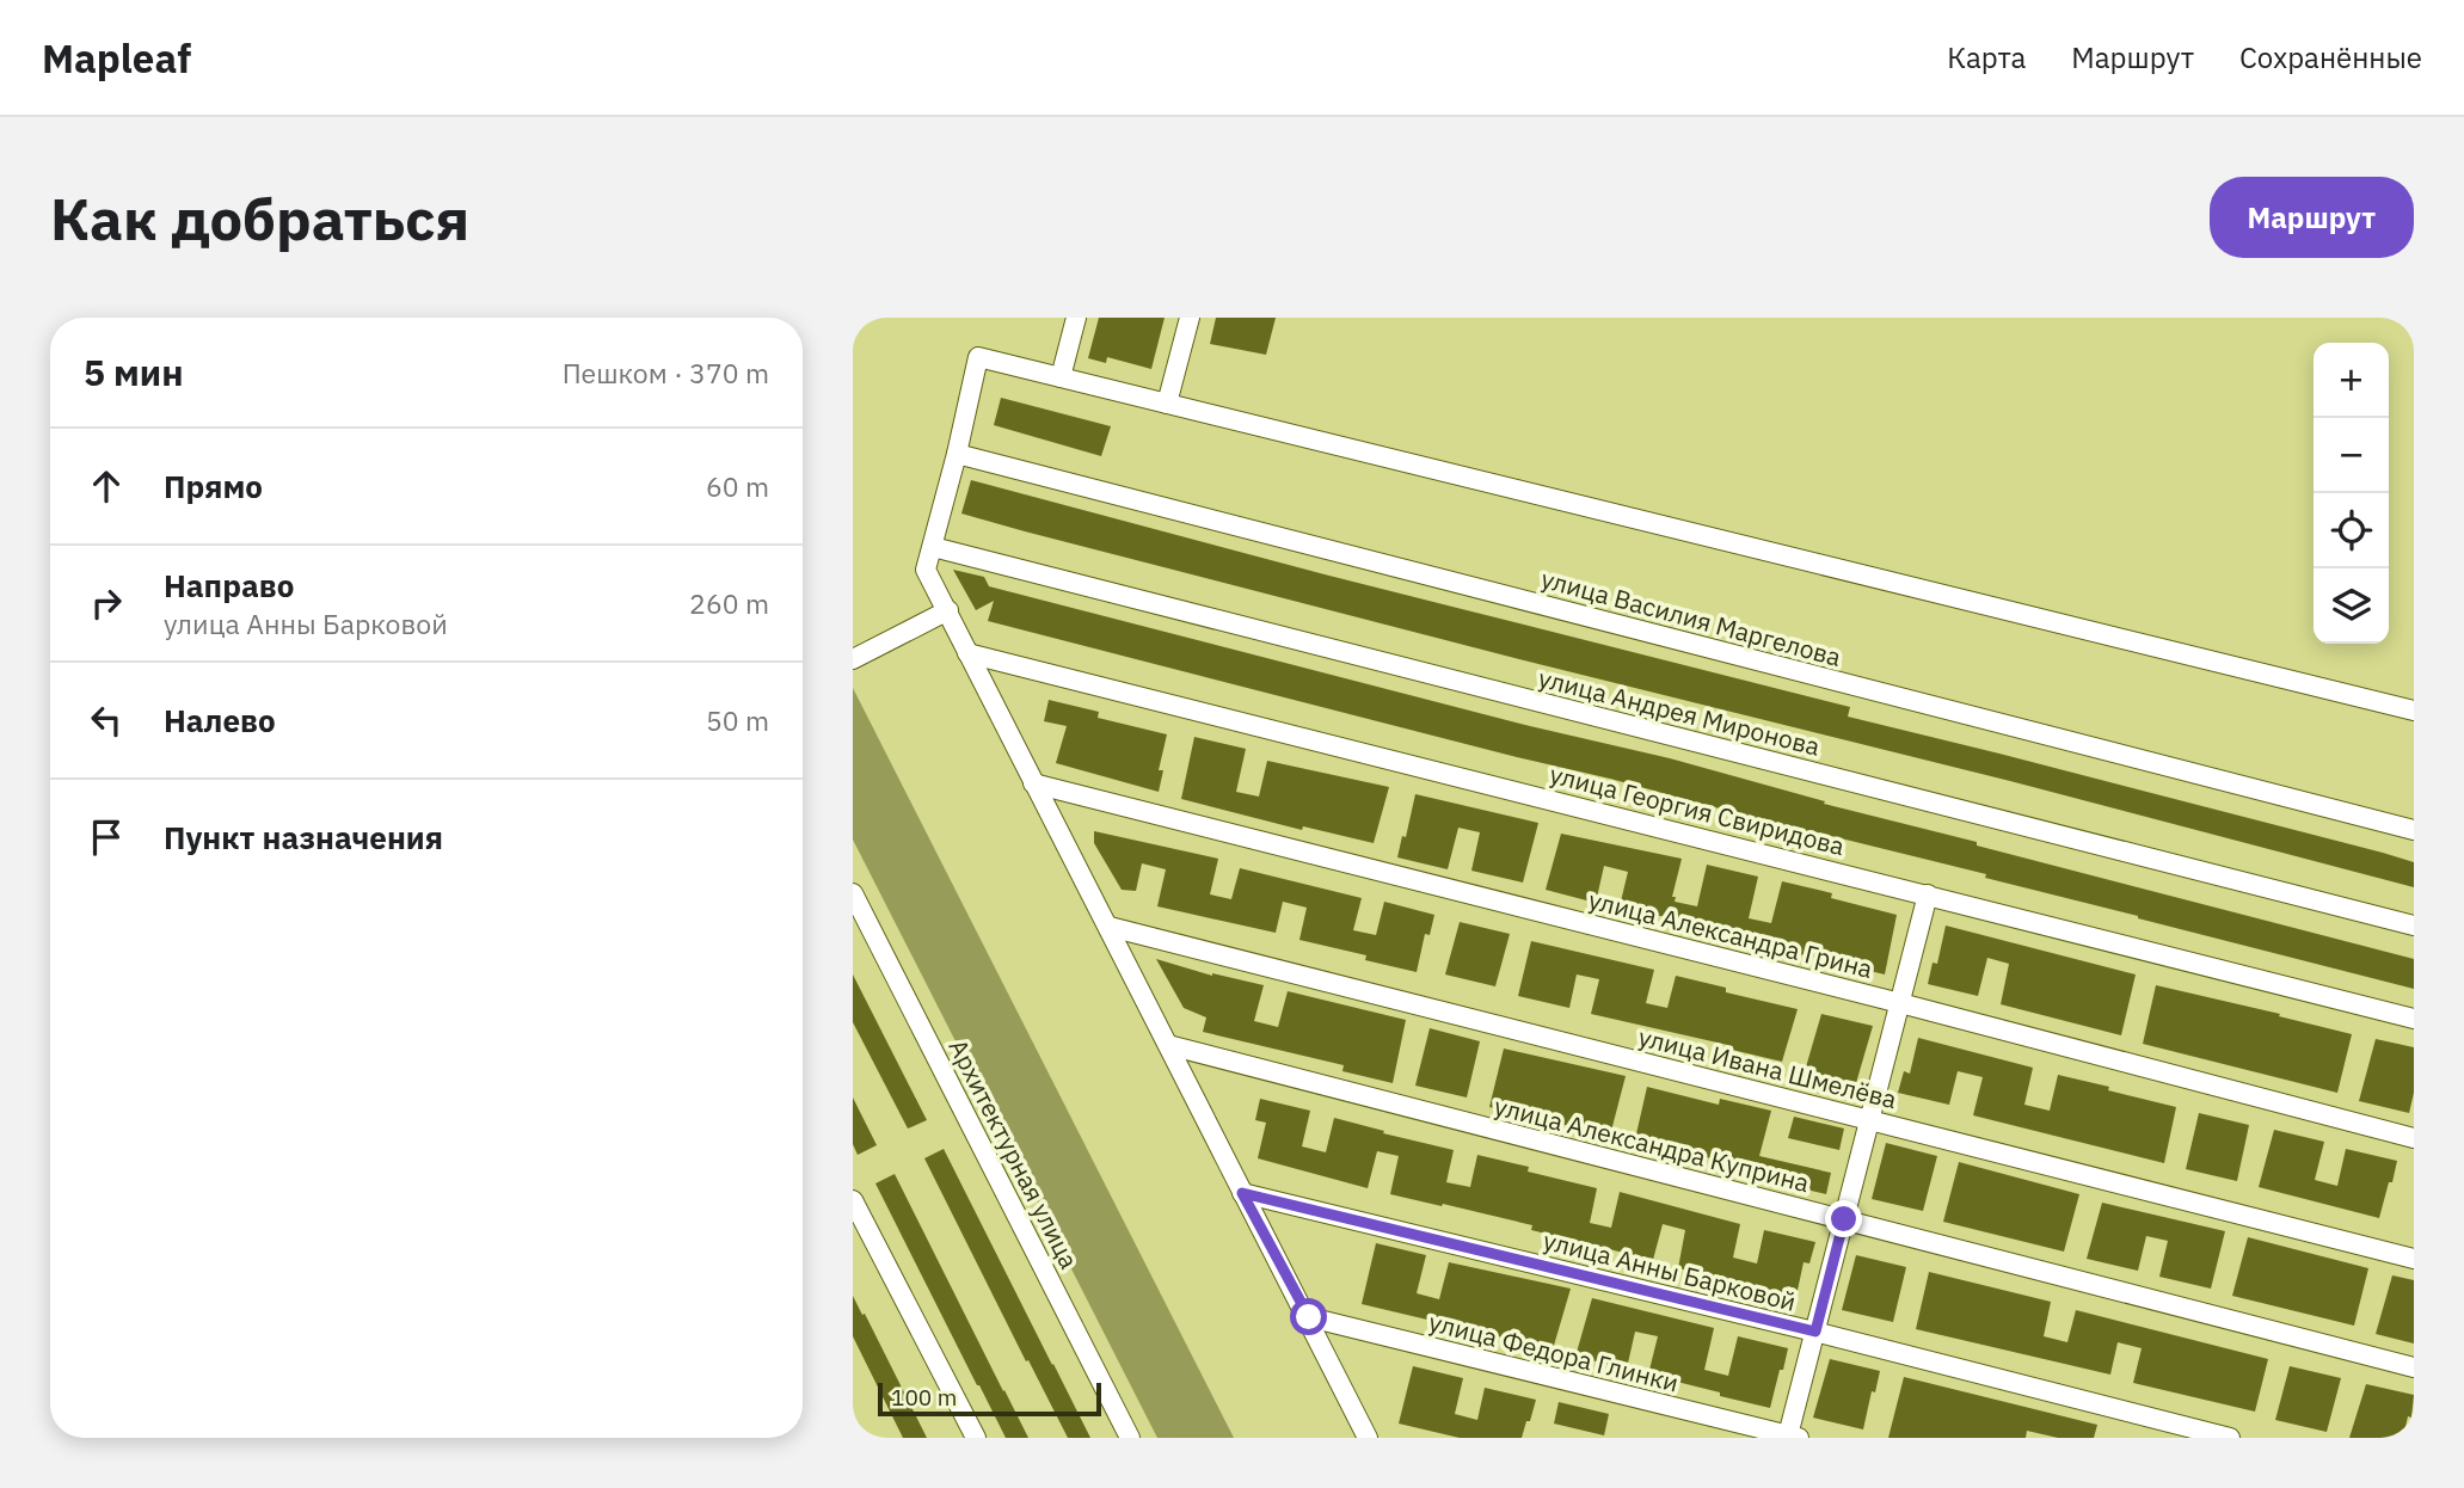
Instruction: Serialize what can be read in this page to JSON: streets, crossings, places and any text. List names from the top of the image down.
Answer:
{
  "streets": {
    "street": [
      "улица Василия Маргелова",
      "улица Андрея Миронова",
      "улица Георгия Свиридова",
      "улица Александра Грина",
      "улица Ивана Шмелёва",
      "улица Александра Куприна",
      "Архитектурная улица",
      "улица Анны Барковой",
      "улица Федора Глинки"
    ]
  },
  "scale_bar": "100 m",
  "page": {
    "header": "Mapleaf",
    "nav": ["Карта", "Маршрут", "Сохранённые"],
    "buttons": "Маршрут",
    "title": "Как добраться",
    "heading": ["5 мин", "Пешком · 370 m"],
    "map_buttons": ["+", "−"],
    "list": [
      ["Прямо", "60 m"],
      ["Направо", "улица Анны Барковой", "260 m"],
      ["Налево", "50 m"],
      "Пункт назначения"
    ],
    "scale": "100 m"
  }
}
